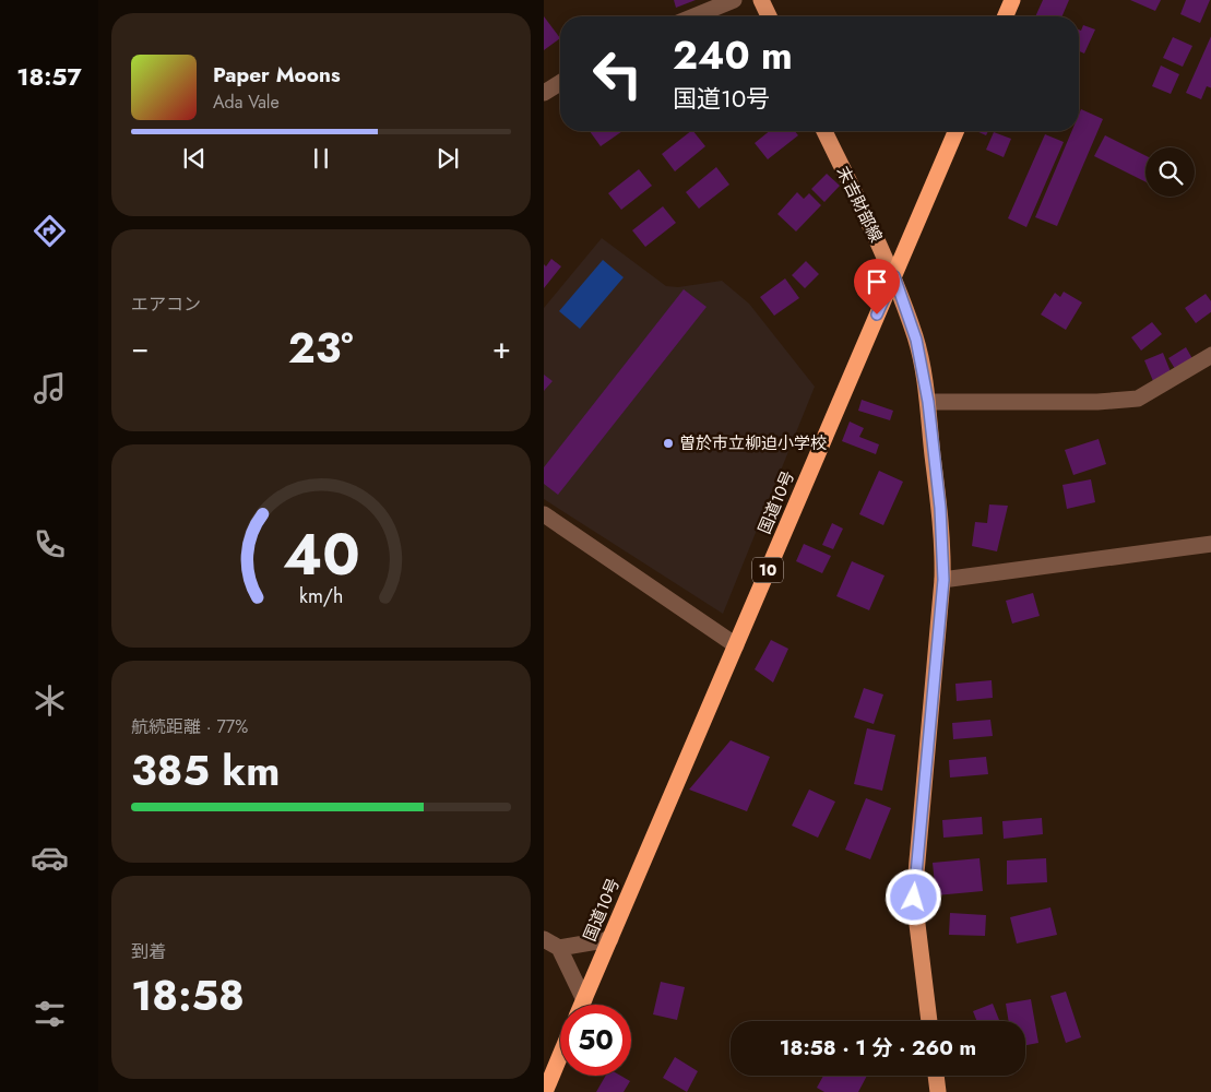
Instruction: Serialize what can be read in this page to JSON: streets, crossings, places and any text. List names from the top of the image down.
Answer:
{
  "streets": {
    "highway": ["国道10号", "10"],
    "main road": ["末吉財部線"]
  },
  "crossings": [
    ["末吉財部線", "国道10号"]
  ],
  "places": ["曽於市立柳迫小学校"],
  "page": {
    "tabs": "18:57",
    "turn": ["240 m", "国道10号"],
    "song": ["Paper Moons", "Ada Vale"],
    "tile": [
      "エアコン",
      ["航続距離 · 77%", "385 km"],
      ["到着", "18:58"]
    ],
    "heat": ["−", "23°", "+"],
    "limit": "50",
    "trip": "18:58 · 1 分 · 260 m",
    "gauge": ["40", "km/h"]
  }
}
